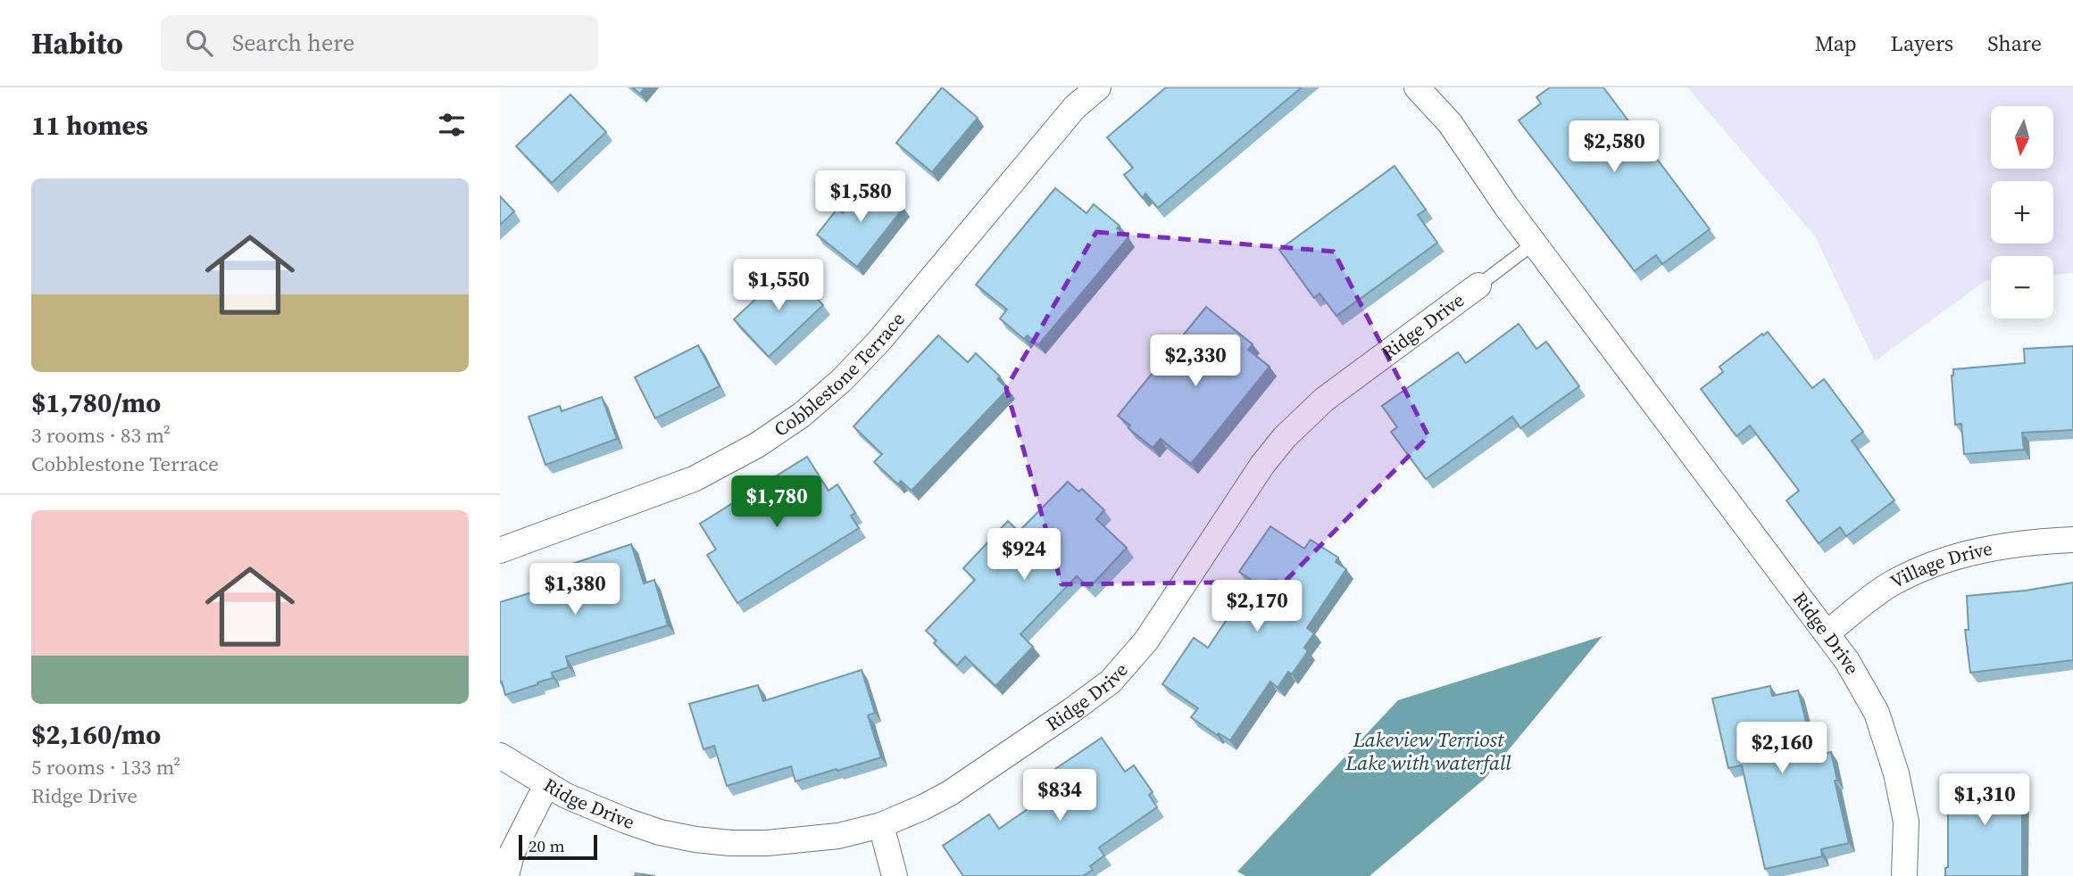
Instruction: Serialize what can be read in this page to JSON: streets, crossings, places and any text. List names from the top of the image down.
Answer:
{
  "streets": {
    "street": ["Ridge Drive", "Cobblestone Terrace", "Village Drive"]
  },
  "crossings": [
    ["Ridge Drive", "Village Drive"]
  ],
  "water": ["Lakeview Terriost Lake with waterfall"],
  "scale_bar": "20 m",
  "north": "bottom",
  "page": {
    "header": "Habito",
    "search": "Search here",
    "nav": ["Map", "Layers", "Share"],
    "heading": "11 homes",
    "map_buttons": ["+", "−"],
    "price": [
      "$2,580",
      "$1,580",
      "$1,550",
      "$2,330",
      "$1,780",
      "$924",
      "$1,380",
      "$2,170",
      "$2,160",
      "$834",
      "$1,310"
    ],
    "list": [
      {
        "name": "$1,780/mo",
        "note": "3 rooms · 83 m² · Cobblestone Terrace"
      },
      {
        "name": "$2,160/mo",
        "note": "5 rooms · 133 m² · Ridge Drive"
      }
    ],
    "scale": "20 m"
  }
}
